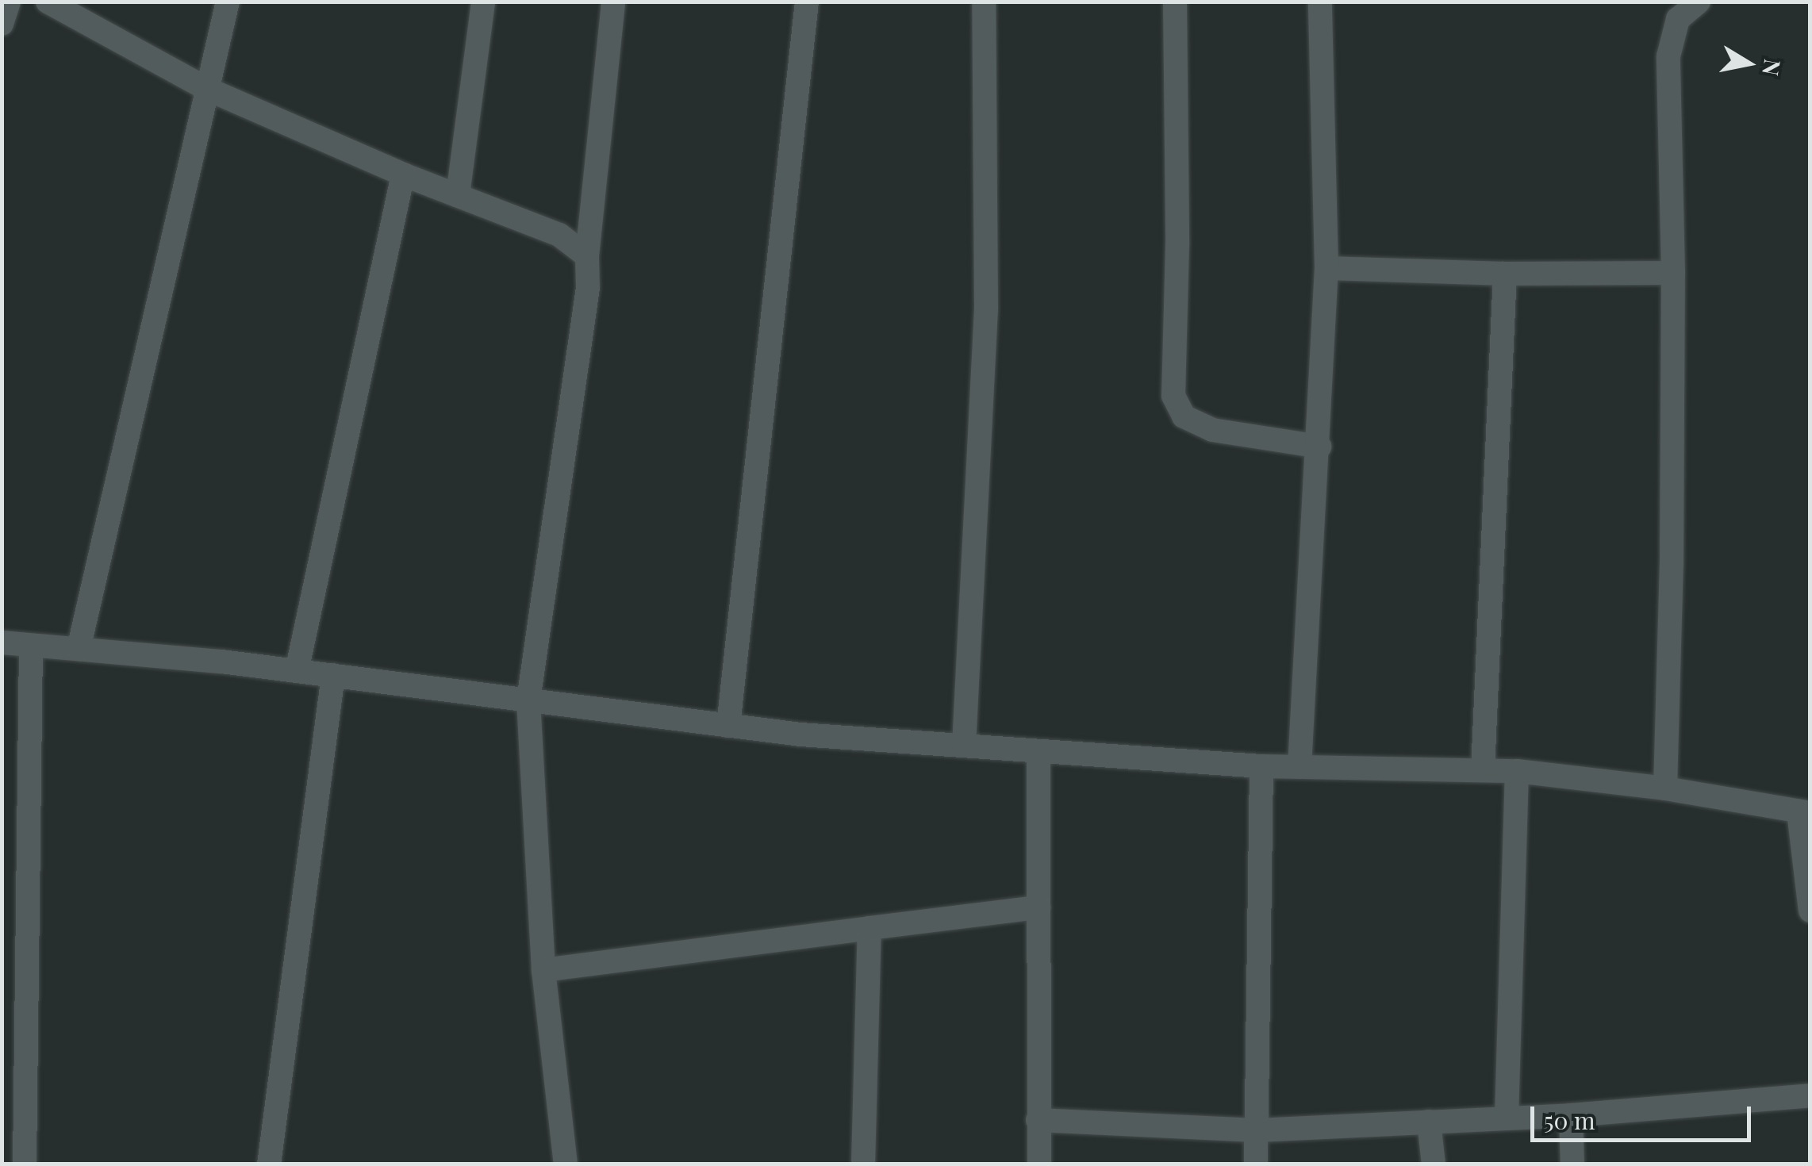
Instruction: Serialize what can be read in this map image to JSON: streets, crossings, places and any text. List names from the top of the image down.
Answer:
{
  "scale_bar": "50 m",
  "north": "right"
}
